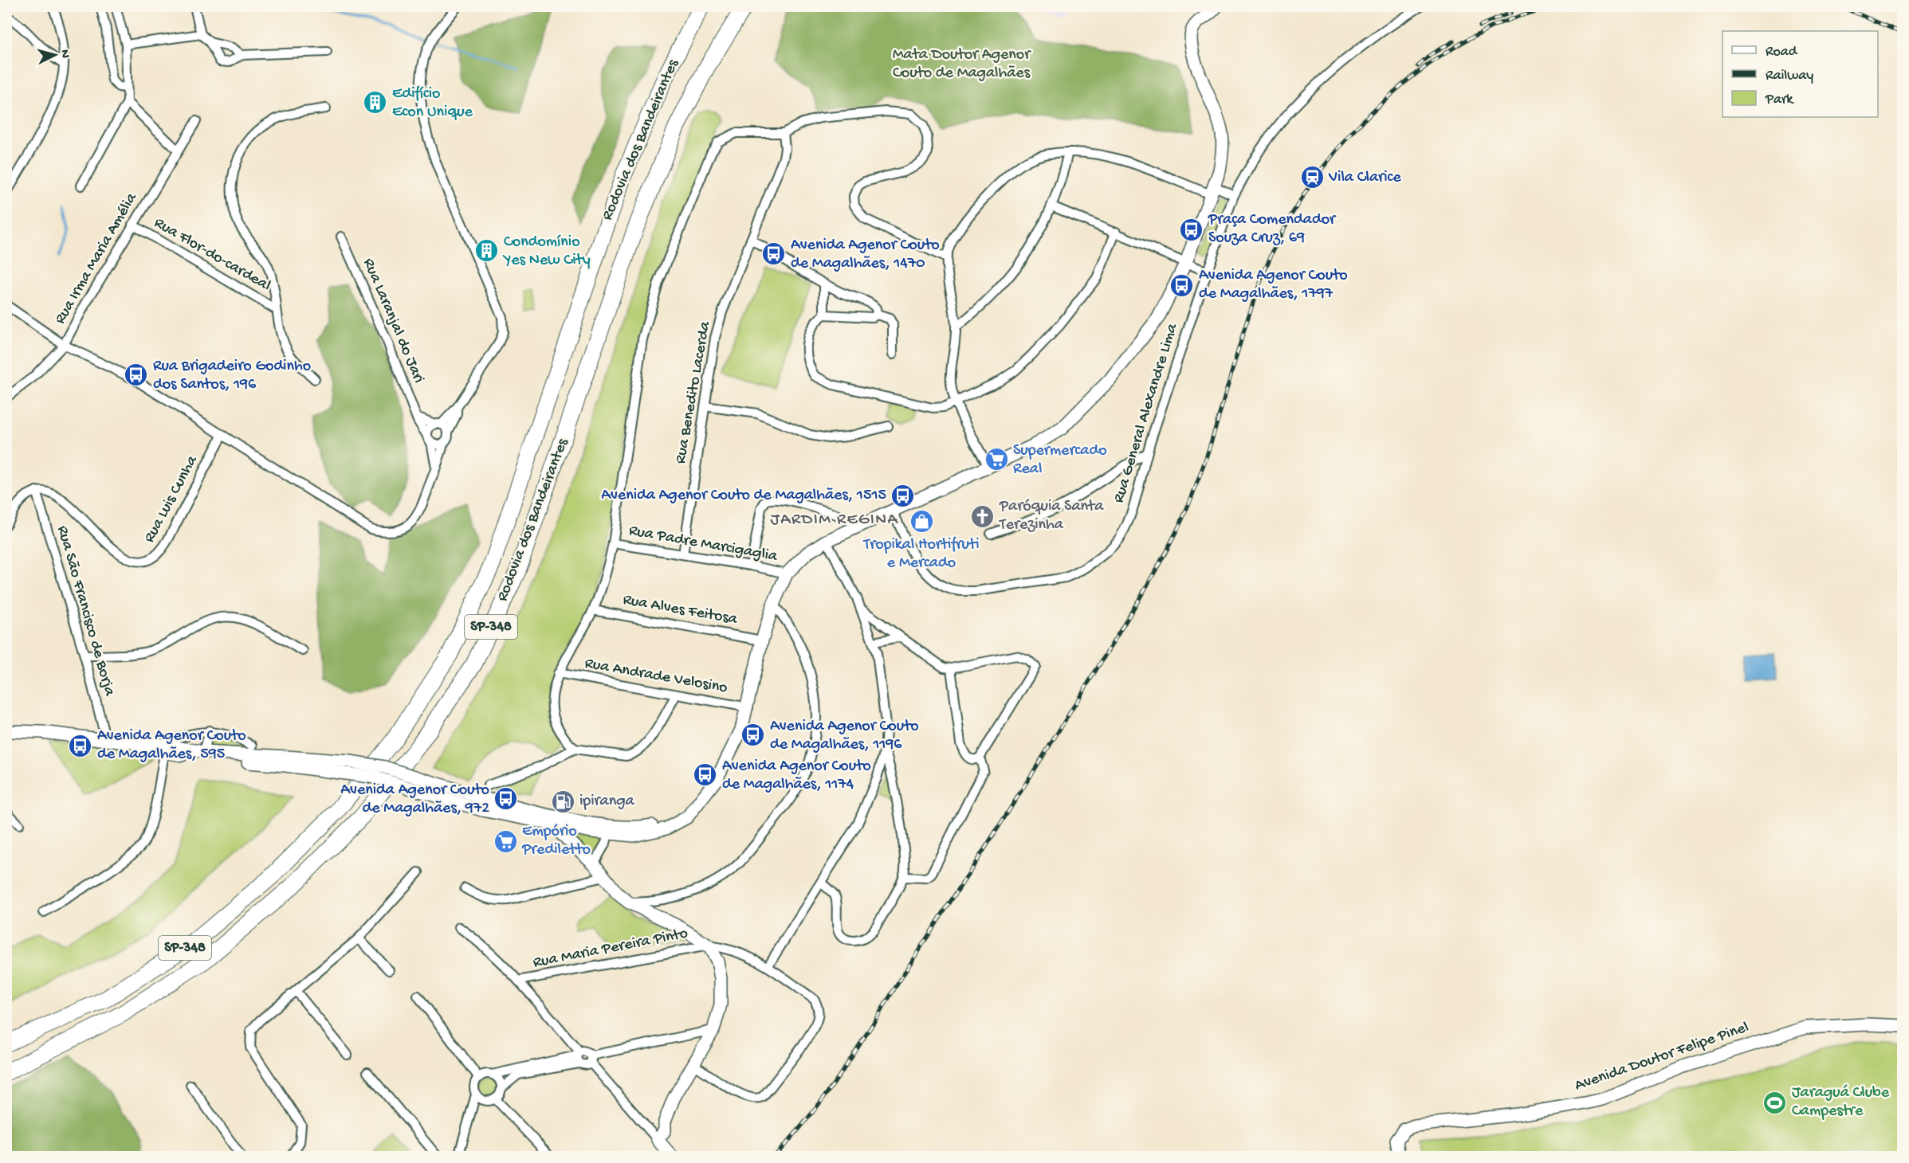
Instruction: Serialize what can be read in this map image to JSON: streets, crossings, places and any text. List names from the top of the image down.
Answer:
{
  "streets": {
    "highway": ["Rodovia dos Bandeirantes", "SP-348"],
    "street": [
      "Rua Flor-do-cardeal",
      "Rua Irma Maria Amélia",
      "Rua Laranjal do Jari",
      "Rua Benedito Lacerda",
      "Rua General Alexandre Lima",
      "Rua Luis Cunha",
      "Rua Padre Marcigaglia",
      "Rua Alves Feitosa",
      "Rua São Francisco de Borja",
      "Rua Andrade Velosino",
      "Rua Maria Pereira Pinto",
      "Avenida Doutor Felipe Pinel"
    ]
  },
  "crossings": [
    ["Rua Flor-do-cardeal", "Rua Irma Maria Amélia"],
    ["Rua Benedito Lacerda", "Rua Padre Marcigaglia"],
    ["Rua Luis Cunha", "Rua São Francisco de Borja"]
  ],
  "districts": ["JARDIM REGINA"],
  "parks": ["Mata Doutor Agenor Couto de Magalhães"],
  "places": {
    "building": ["Edifício Econ Unique", "Condomínio Yes New City"],
    "station": ["Vila Clarice"],
    "bus stop": [
      "Praça Comendador Souza Cruz, 69",
      "Avenida Agenor Couto de Magalhães, 1470",
      "Avenida Agenor Couto de Magalhães, 1797",
      "Rua Brigadeiro Godinho dos Santos, 196",
      "Avenida Agenor Couto de Magalhães, 1515",
      "Avenida Agenor Couto de Magalhães, 1196",
      "Avenida Agenor Couto de Magalhães, 595",
      "Avenida Agenor Couto de Magalhães, 1174",
      "Avenida Agenor Couto de Magalhães, 972"
    ],
    "supermarket": ["Supermercado Real", "Empório Prediletto"],
    "church": ["Paróquia Santa Terezinha"],
    "shop": ["Tropikal Hortifruti e Mercado"],
    "fuel station": ["ipiranga"],
    "sports": ["Jaraguá Clube Campestre"]
  },
  "legend": ["Road", "Railway", "Park"],
  "north": "right"
}
